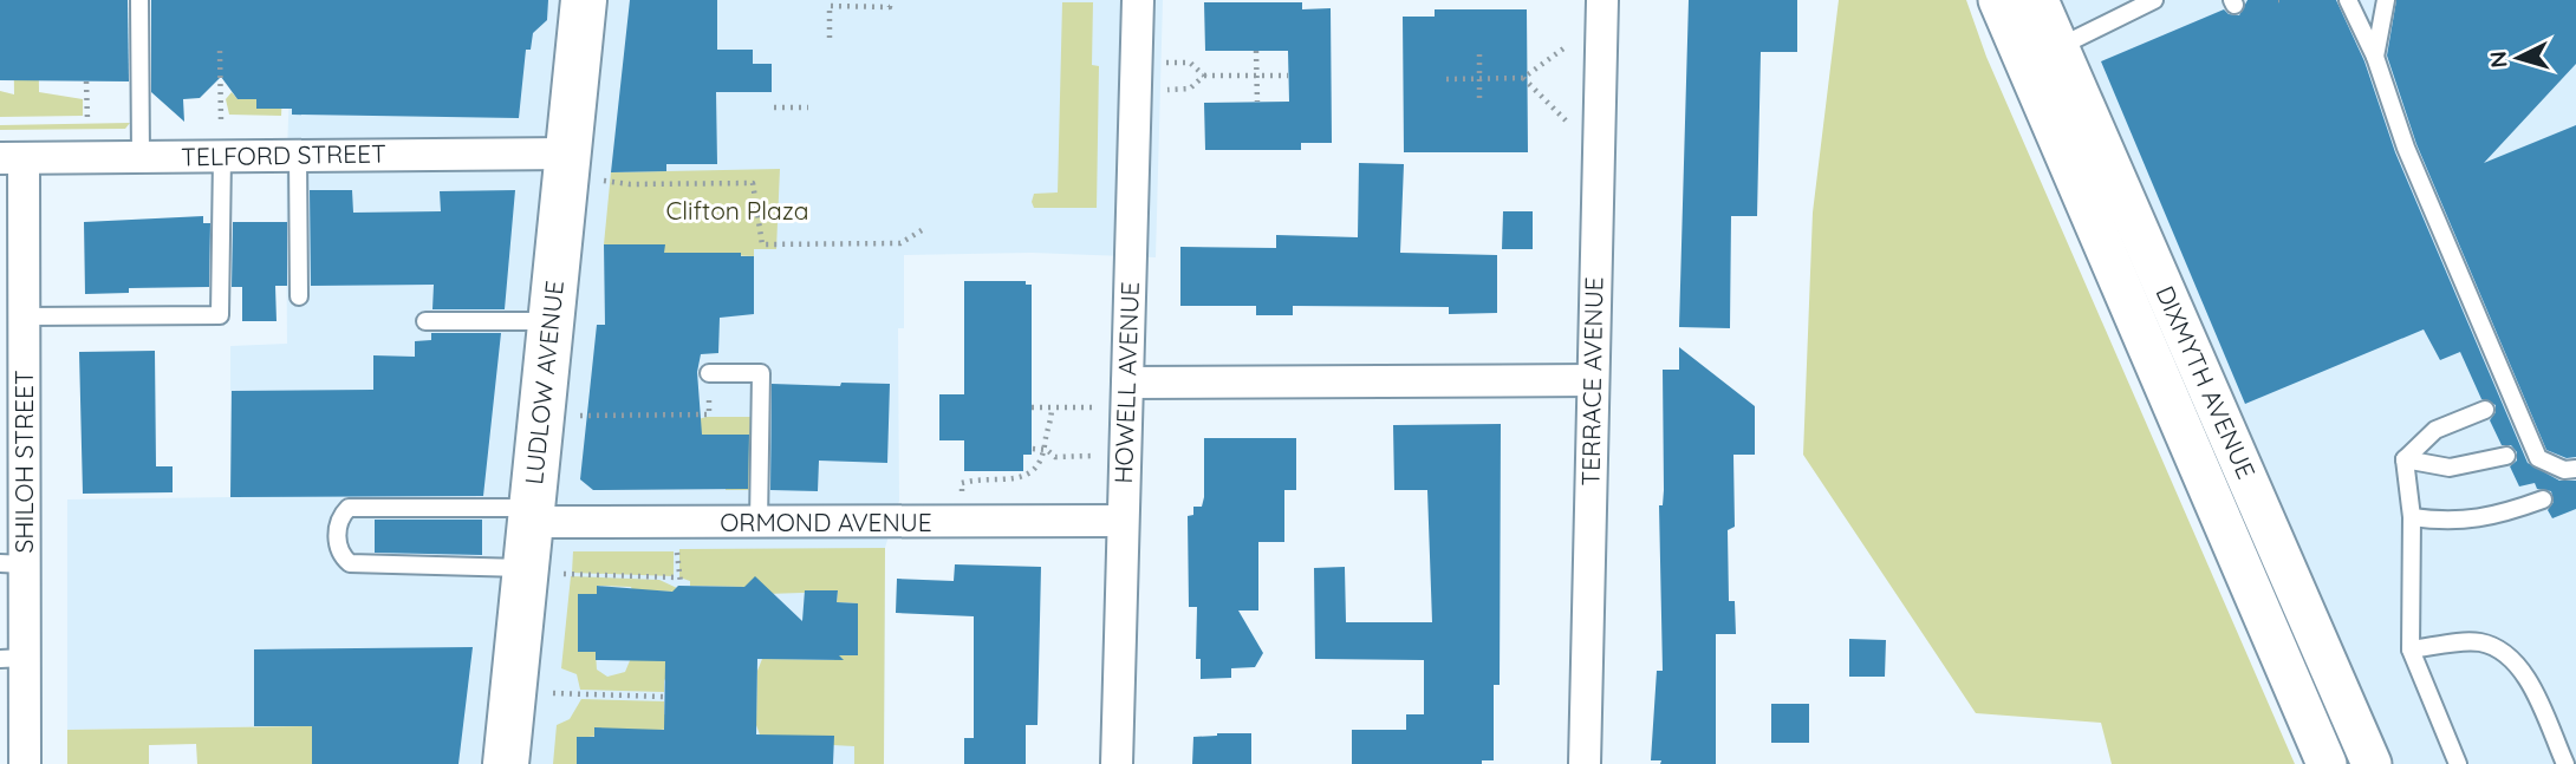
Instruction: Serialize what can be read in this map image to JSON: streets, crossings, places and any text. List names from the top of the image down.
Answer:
{
  "streets": {
    "main road": ["LUDLOW AVENUE"],
    "street": [
      "TELFORD STREET",
      "TERRACE AVENUE",
      "HOWELL AVENUE",
      "DIXMYTH AVENUE",
      "SHILOH STREET",
      "ORMOND AVENUE"
    ]
  },
  "crossings": [
    ["TELFORD STREET", "LUDLOW AVENUE"],
    ["TELFORD STREET", "SHILOH STREET"],
    ["LUDLOW AVENUE", "ORMOND AVENUE"],
    ["HOWELL AVENUE", "ORMOND AVENUE"]
  ],
  "parks": ["Clifton Plaza"],
  "north": "left"
}
